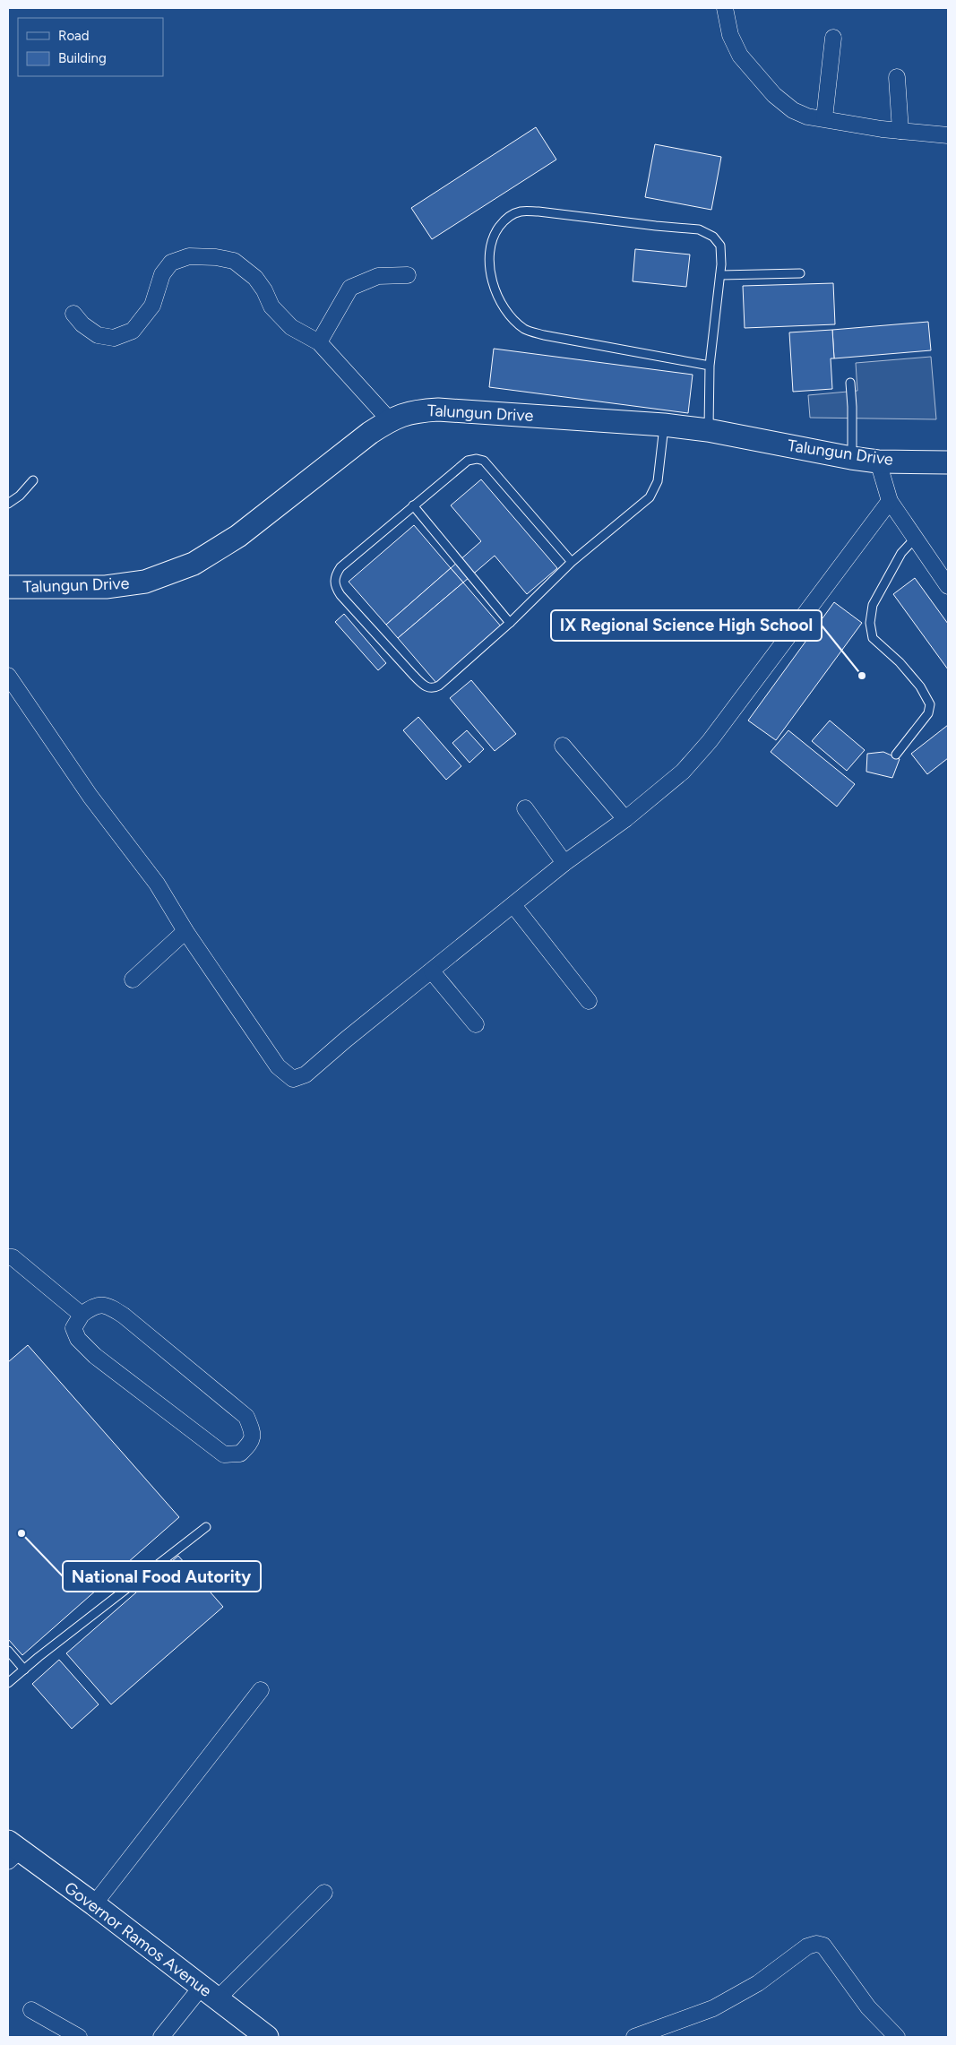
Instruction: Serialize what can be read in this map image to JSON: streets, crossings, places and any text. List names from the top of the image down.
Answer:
{
  "streets": {
    "street": ["Talungun Drive", "Governor Ramos Avenue"]
  },
  "places": ["IX Regional Science High School", "National Food Autority"],
  "legend": ["Road", "Building"]
}
